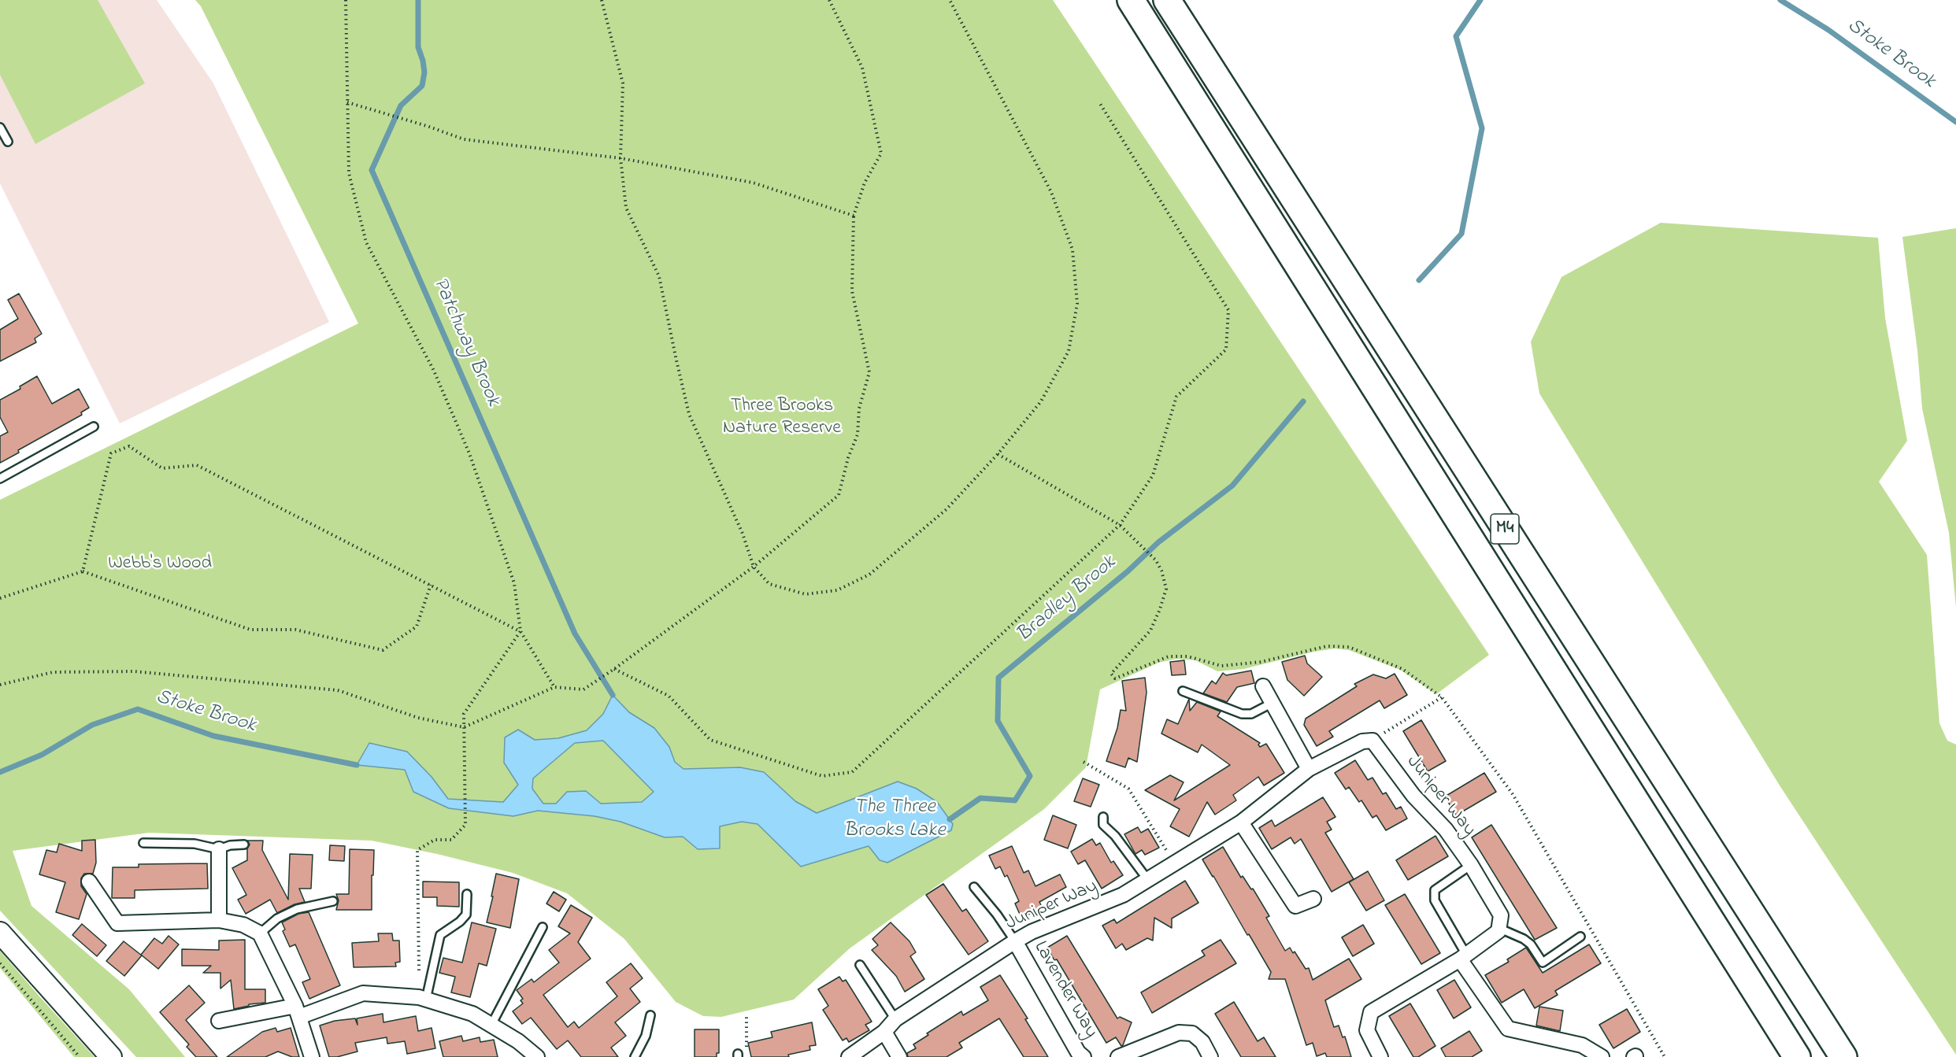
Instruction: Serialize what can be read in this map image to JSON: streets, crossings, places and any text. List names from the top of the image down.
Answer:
{
  "streets": {
    "highway": ["M4"],
    "street": ["Juniper Way", "Lavender Way"]
  },
  "crossings": [
    ["Juniper Way", "Lavender Way"]
  ],
  "water": [
    "Stoke Brook",
    "Patchway Brook",
    "Bradley Brook",
    "The Three Brooks Lake"
  ],
  "parks": ["Three Brooks Nature Reserve", "Webb's Wood"]
}
